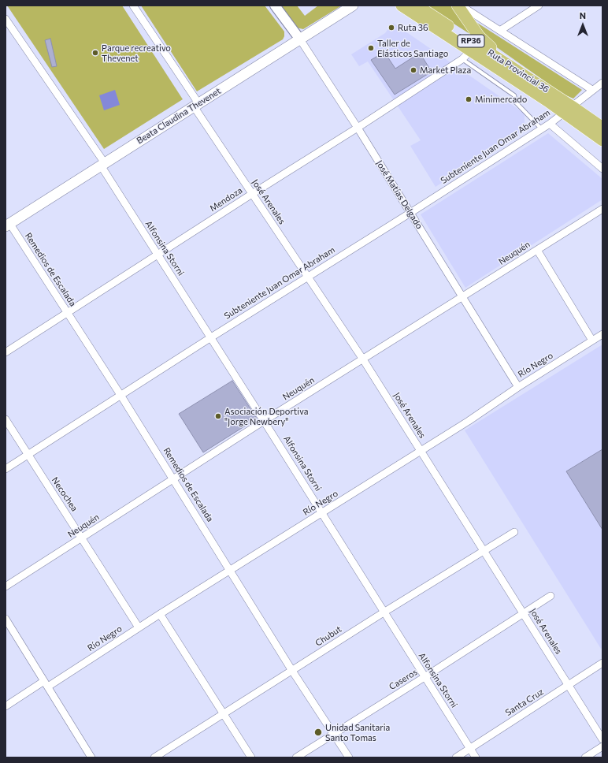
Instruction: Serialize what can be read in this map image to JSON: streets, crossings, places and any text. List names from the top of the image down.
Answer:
{
  "streets": {
    "main road": ["RP36", "Ruta Provincial 36", "Beata Claudina Thevenet"],
    "street": [
      "Subteniente Juan Omar Abraham",
      "José Matías Delgado",
      "Mendoza",
      "José Arenales",
      "Alfonsina Storni",
      "Neuquén",
      "Remedios de Escalada",
      "Río Negro",
      "Necochea",
      "Chubut",
      "Caseros",
      "Santa Cruz"
    ]
  },
  "crossings": [
    ["Ruta Provincial 36", "Subteniente Juan Omar Abraham"],
    ["Ruta Provincial 36", "Mendoza"],
    ["Beata Claudina Thevenet", "José Matías Delgado"],
    ["Beata Claudina Thevenet", "José Arenales"],
    ["Beata Claudina Thevenet", "Alfonsina Storni"],
    ["Beata Claudina Thevenet", "Remedios de Escalada"],
    ["Subteniente Juan Omar Abraham", "José Matías Delgado"],
    ["Subteniente Juan Omar Abraham", "José Arenales"],
    ["Subteniente Juan Omar Abraham", "Alfonsina Storni"],
    ["Subteniente Juan Omar Abraham", "Remedios de Escalada"],
    ["Subteniente Juan Omar Abraham", "Necochea"],
    ["José Matías Delgado", "Mendoza"],
    ["José Matías Delgado", "Neuquén"],
    ["José Matías Delgado", "Río Negro"],
    ["Mendoza", "José Arenales"],
    ["Mendoza", "Alfonsina Storni"],
    ["Mendoza", "Remedios de Escalada"],
    ["José Arenales", "Neuquén"],
    ["José Arenales", "Río Negro"],
    ["José Arenales", "Chubut"],
    ["José Arenales", "Caseros"],
    ["José Arenales", "Santa Cruz"],
    ["Alfonsina Storni", "Neuquén"],
    ["Alfonsina Storni", "Río Negro"],
    ["Alfonsina Storni", "Chubut"],
    ["Alfonsina Storni", "Caseros"],
    ["Alfonsina Storni", "Santa Cruz"],
    ["Neuquén", "Remedios de Escalada"],
    ["Neuquén", "Necochea"],
    ["Remedios de Escalada", "Río Negro"],
    ["Remedios de Escalada", "Chubut"],
    ["Remedios de Escalada", "Caseros"],
    ["Río Negro", "Necochea"]
  ],
  "places": [
    "Ruta 36",
    "Taller de Elásticos Santiago",
    "Parque recreativo Thevenet",
    "Market Plaza",
    "Minimercado",
    "Asociación Deportiva \"Jorge Newbery\"",
    "Unidad Sanitaria Santo Tomas"
  ],
  "north": "top"
}
